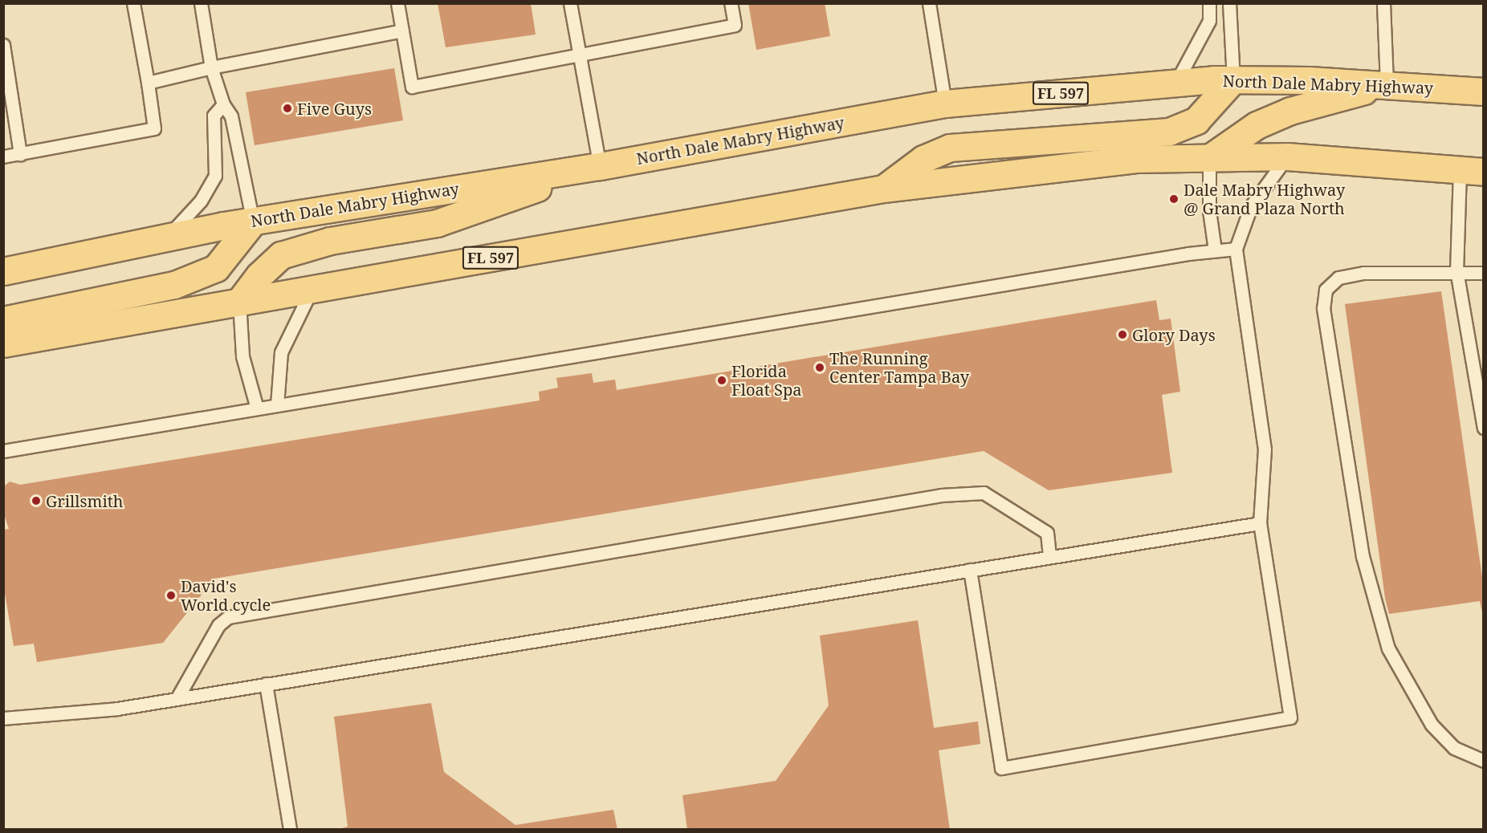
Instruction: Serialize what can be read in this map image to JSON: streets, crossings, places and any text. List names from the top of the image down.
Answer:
{
  "streets": {
    "main road": ["North Dale Mabry Highway", "FL 597"]
  },
  "places": [
    "Five Guys",
    "Dale Mabry Highway @ Grand Plaza North",
    "Glory Days",
    "The Running Center Tampa Bay",
    "Florida Float Spa",
    "Grillsmith",
    "David's World cycle"
  ]
}
